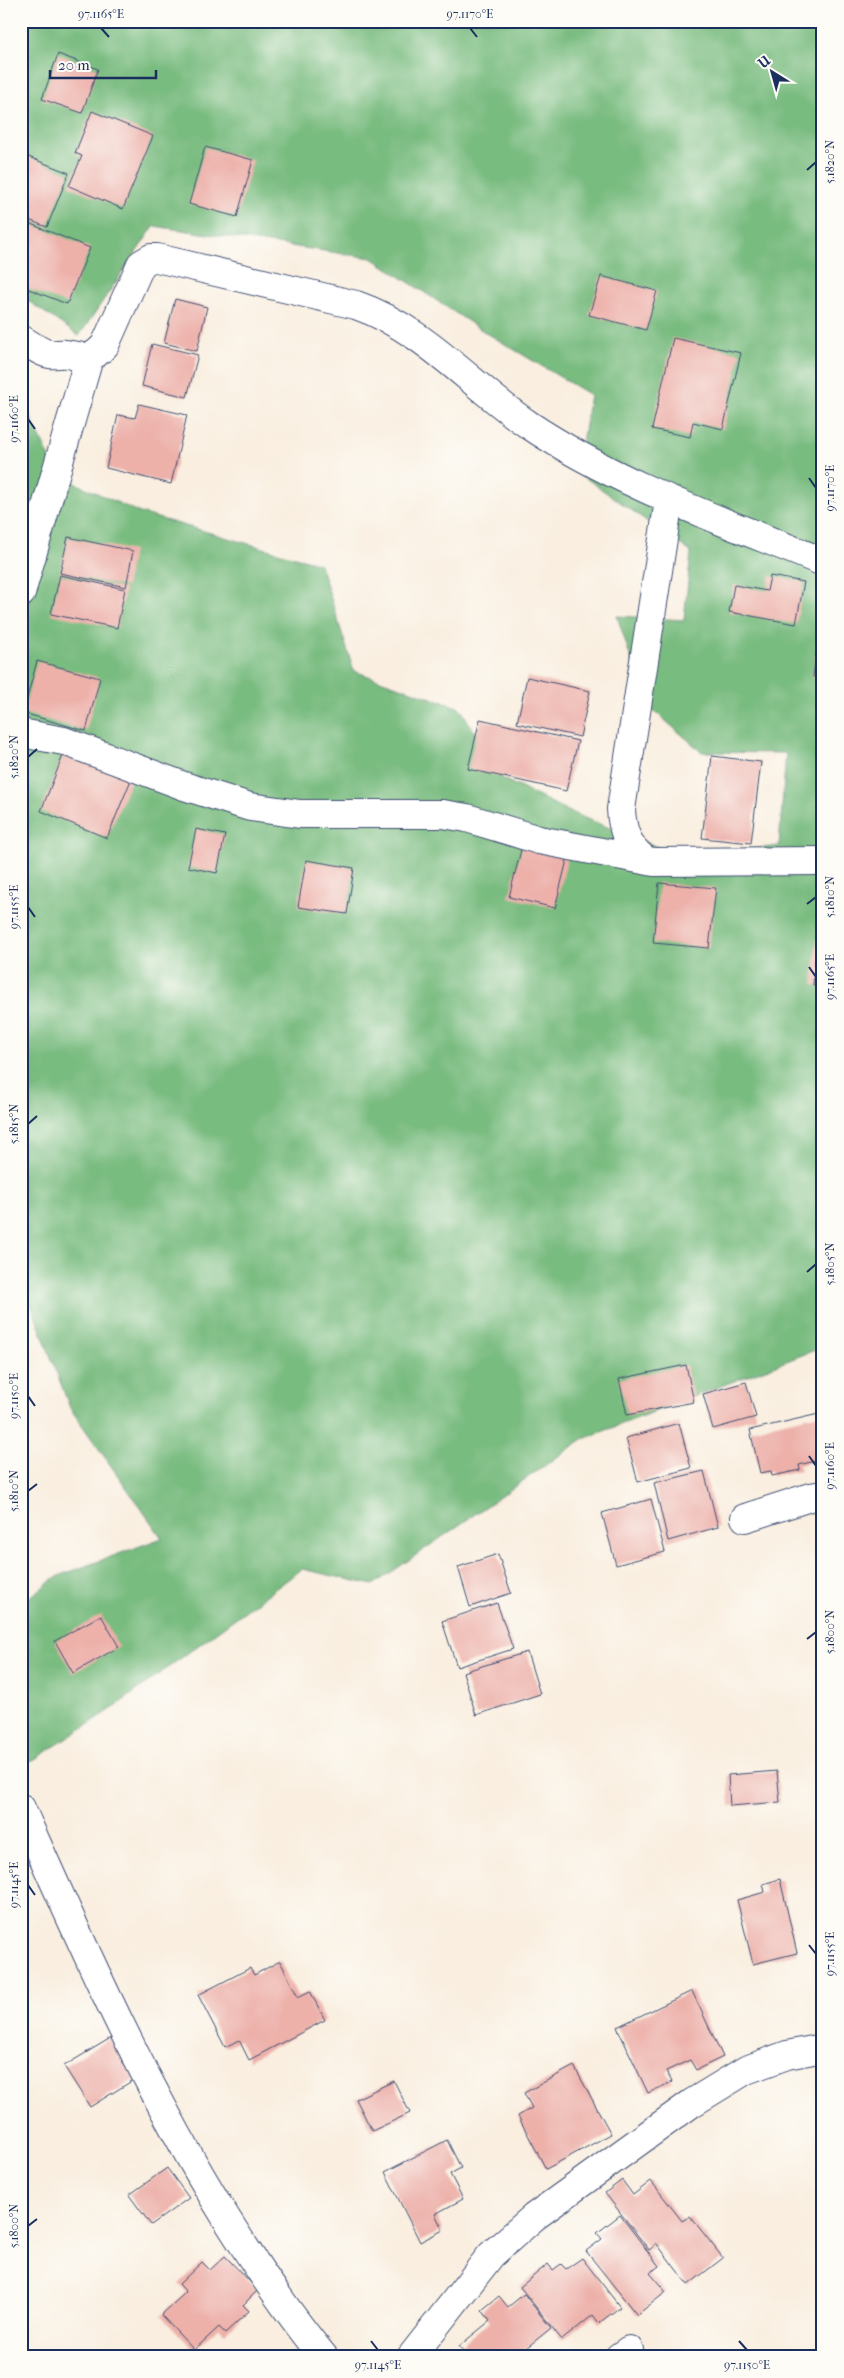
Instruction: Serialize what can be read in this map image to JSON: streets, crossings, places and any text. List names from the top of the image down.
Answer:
{
  "scale_bar": "20 m",
  "north": "top left",
  "coordinates": [
    "97.1165°E",
    "97.1170°E",
    "5.1820°N",
    "97.1160°E",
    "5.1810°N",
    "97.1155°E",
    "5.1815°N",
    "5.1805°N",
    "97.1150°E",
    "5.1800°N",
    "97.1145°E"
  ]
}
